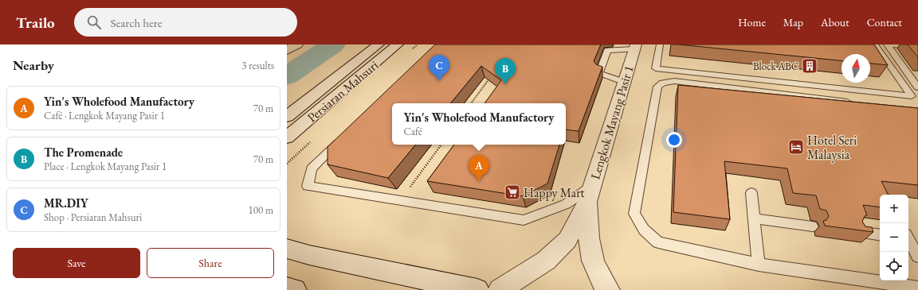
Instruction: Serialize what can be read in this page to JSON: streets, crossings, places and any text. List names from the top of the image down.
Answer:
{
  "streets": {
    "street": ["Persiaran Mahsuri", "Lengkok Mayang Pasir 1"]
  },
  "places": {
    "building": ["Block ABC"],
    "hotel": ["Hotel Seri Malaysia"],
    "supermarket": ["Happy Mart"]
  },
  "north": "top",
  "page": {
    "header": "Trailo",
    "search": "Search here",
    "nav": [
      "Home",
      "Map",
      "About",
      "Contact"
    ],
    "heading": ["Nearby", "3 results"],
    "pins": ["C", "B", "A"],
    "list": [
      {
        "mark": "A",
        "name": "Yin's Wholefood Manufactory",
        "note": "Café · Lengkok Mayang Pasir 1",
        "value": "70 m"
      },
      {
        "mark": "B",
        "name": "The Promenade",
        "note": "Place · Lengkok Mayang Pasir 1",
        "value": "70 m"
      },
      {
        "mark": "C",
        "name": "MR.DIY",
        "note": "Shop · Persiaran Mahsuri",
        "value": "100 m"
      }
    ],
    "popup": ["Yin's Wholefood Manufactory", "Café"],
    "map_buttons": ["+", "−"],
    "buttons": ["Save", "Share"]
  }
}
